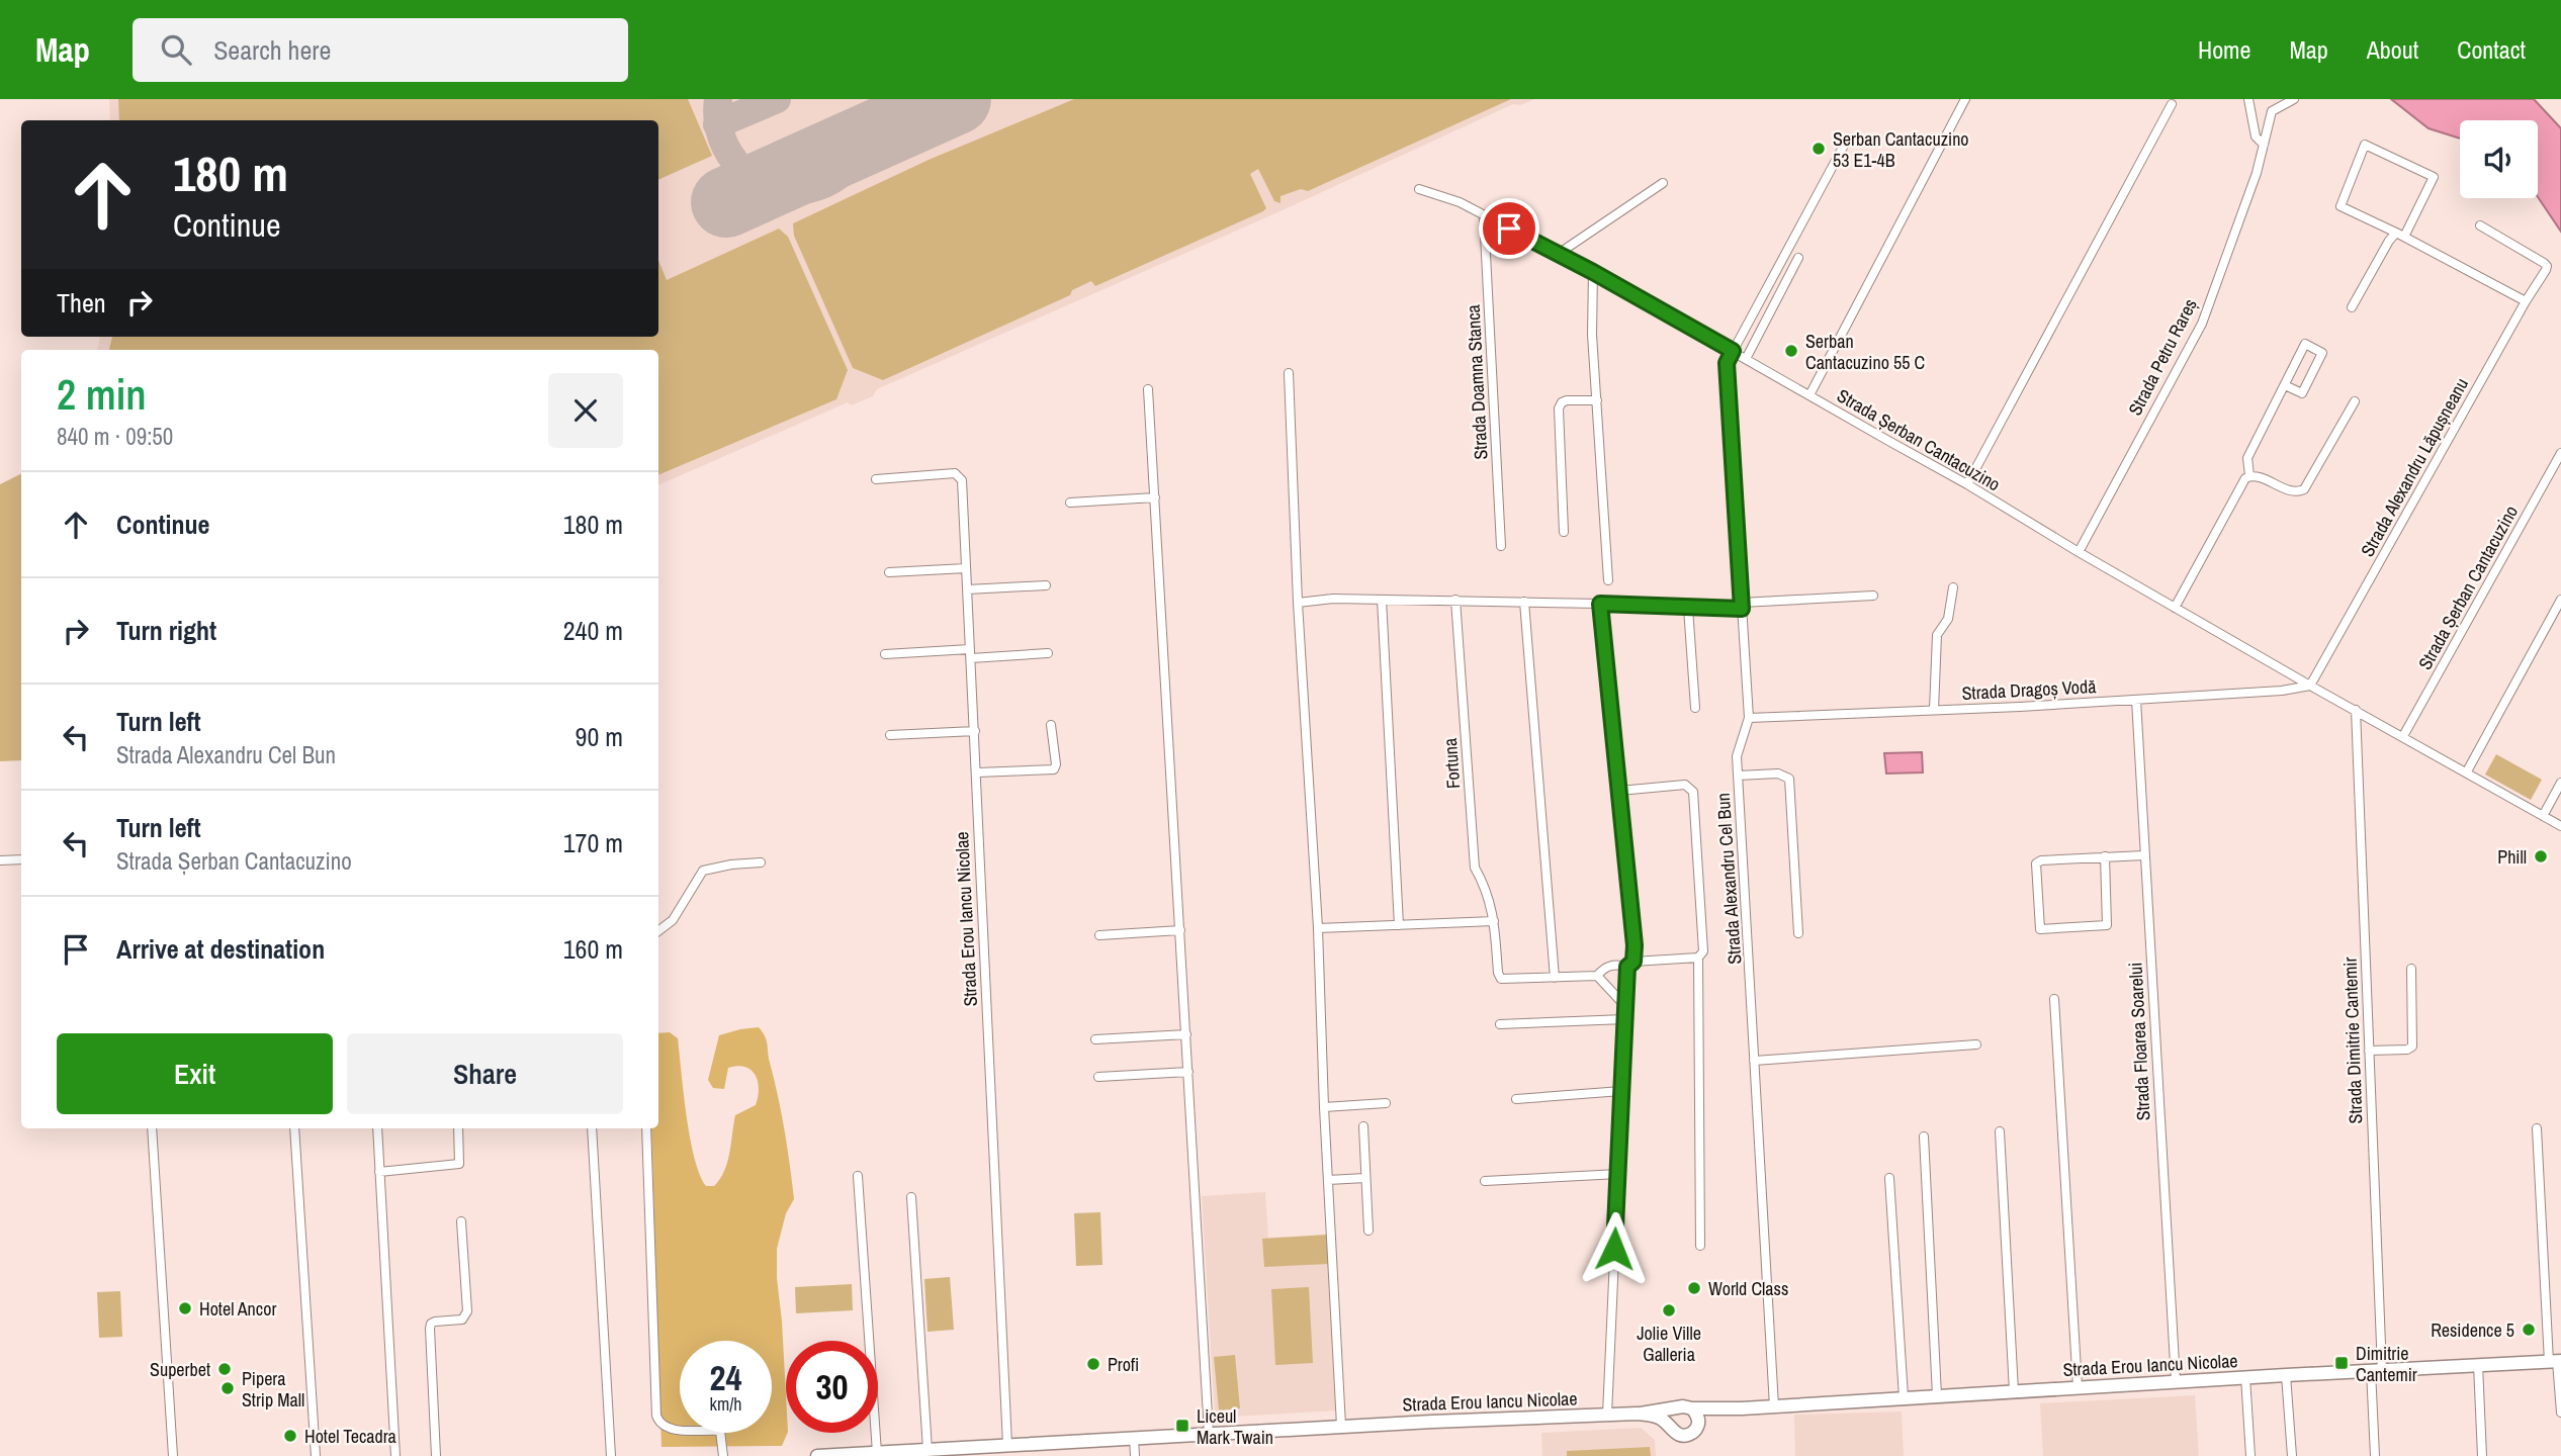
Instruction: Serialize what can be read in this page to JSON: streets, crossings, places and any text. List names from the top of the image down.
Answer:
{
  "streets": {
    "street": [
      "Strada Petru Rareș",
      "Strada Doamna Stanca",
      "Strada Șerban Cantacuzino",
      "Strada Alexandru Lăpușneanu",
      "Strada Dragoș Vodă",
      "Fortuna",
      "Strada Alexandru Cel Bun",
      "Strada Erou Iancu Nicolae",
      "Strada Dimitrie Cantemir",
      "Strada Floarea Soarelui"
    ]
  },
  "crossings": [
    ["Strada Petru Rareș", "Strada Șerban Cantacuzino"],
    ["Strada Doamna Stanca", "Strada Șerban Cantacuzino"],
    ["Strada Șerban Cantacuzino", "Strada Alexandru Lăpușneanu"],
    ["Strada Șerban Cantacuzino", "Strada Dragoș Vodă"],
    ["Strada Șerban Cantacuzino", "Strada Alexandru Cel Bun"],
    ["Strada Șerban Cantacuzino", "Strada Dimitrie Cantemir"],
    ["Strada Alexandru Lăpușneanu", "Strada Dragoș Vodă"],
    ["Strada Dragoș Vodă", "Strada Alexandru Cel Bun"],
    ["Strada Dragoș Vodă", "Strada Floarea Soarelui"],
    ["Strada Alexandru Cel Bun", "Strada Erou Iancu Nicolae"],
    ["Strada Erou Iancu Nicolae", "Strada Dimitrie Cantemir"],
    ["Strada Erou Iancu Nicolae", "Strada Floarea Soarelui"]
  ],
  "places": {
    "other": [
      "Serban Cantacuzino 53 E1-4B",
      "Serban Cantacuzino 55 C",
      "Phill",
      "World Class",
      "Hotel Ancor",
      "Jolie Ville Galleria",
      "Residence 5",
      "Profi",
      "Superbet",
      "Pipera Strip Mall",
      "Hotel Tecadra"
    ],
    "transit": ["Dimitrie Cantemir", "Liceul Mark Twain"]
  },
  "page": {
    "header": "Map",
    "search": "Search here",
    "nav": [
      "Home",
      "Map",
      "About",
      "Contact"
    ],
    "turn": ["180 m", "Continue"],
    "then": "Then",
    "heading": ["2 min", "840 m · 09:50"],
    "list": [
      {
        "name": "Continue",
        "value": "180 m"
      },
      {
        "name": "Turn right",
        "value": "240 m"
      },
      {
        "name": "Turn left",
        "note": "Strada Alexandru Cel Bun",
        "value": "90 m"
      },
      {
        "name": "Turn left",
        "note": "Strada Șerban Cantacuzino",
        "value": "170 m"
      },
      {
        "name": "Arrive at destination",
        "value": "160 m"
      }
    ],
    "buttons": ["Exit", "Share"],
    "speed": "24 km/h",
    "limit": "30"
  }
}
